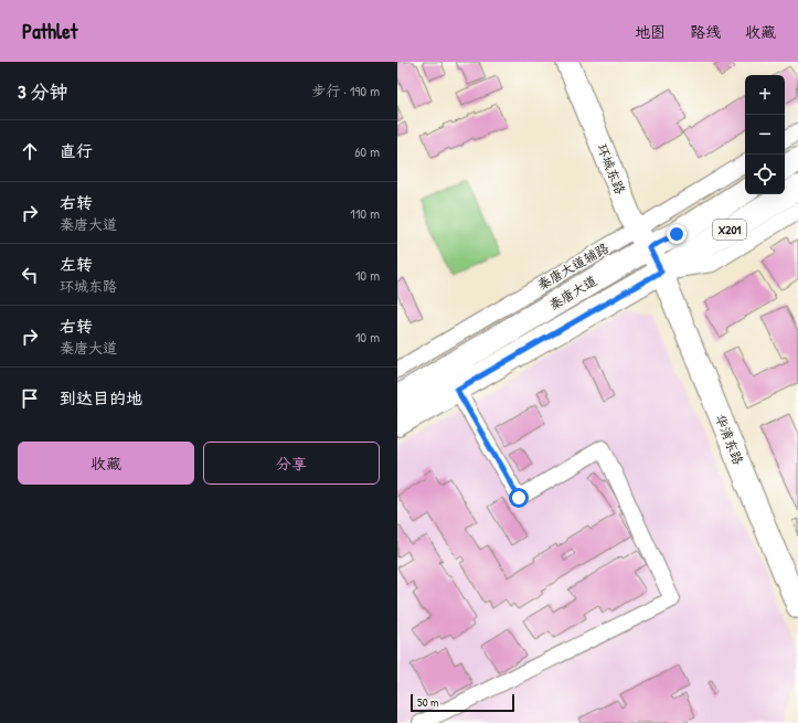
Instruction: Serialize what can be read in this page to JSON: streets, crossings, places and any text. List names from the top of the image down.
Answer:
{
  "streets": {
    "main road": ["X201", "秦唐大道"],
    "street": ["环城东路", "秦唐大道辅路", "华清东路"]
  },
  "crossings": [
    ["环城东路", "秦唐大道辅路"],
    ["环城东路", "秦唐大道"],
    ["环城东路", "华清东路"],
    ["秦唐大道辅路", "秦唐大道"],
    ["秦唐大道", "华清东路"]
  ],
  "scale_bar": "50 m",
  "page": {
    "header": "Pathlet",
    "nav": ["地图", "路线", "收藏"],
    "heading": ["3 分钟", "步行 · 190 m"],
    "map_buttons": ["+", "−"],
    "list": [
      ["直行", "60 m"],
      ["右转", "秦唐大道", "110 m"],
      ["左转", "环城东路", "10 m"],
      ["右转", "秦唐大道", "10 m"],
      "到达目的地"
    ],
    "buttons": ["收藏", "分享"],
    "scale": "50 m"
  }
}
